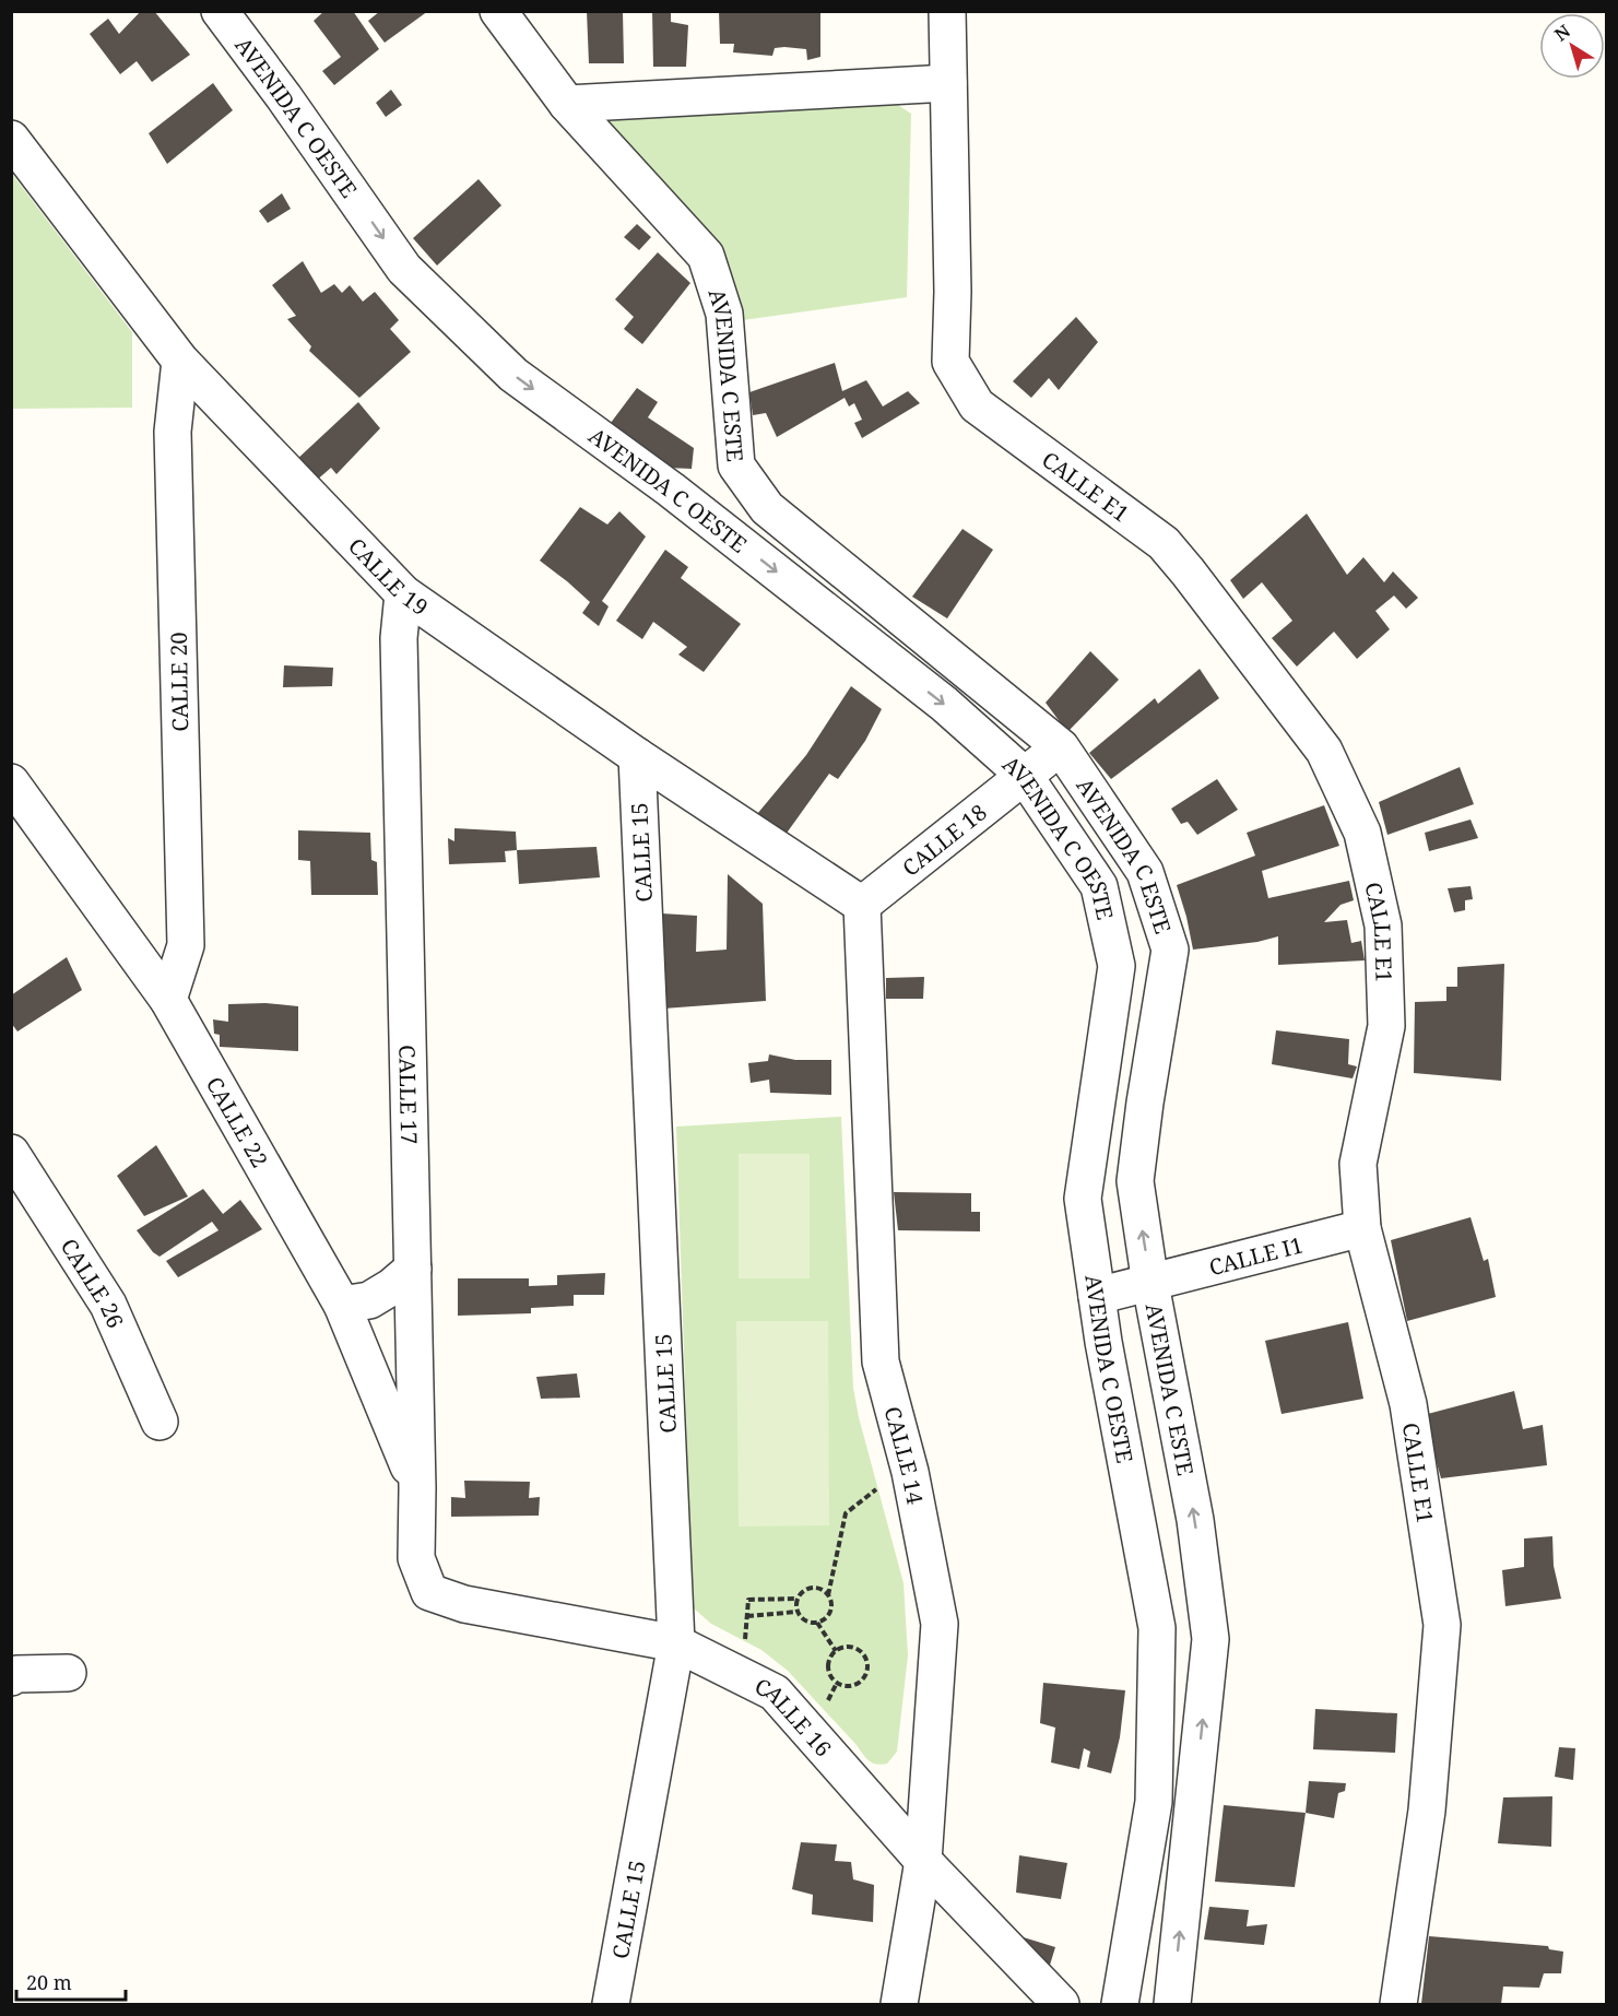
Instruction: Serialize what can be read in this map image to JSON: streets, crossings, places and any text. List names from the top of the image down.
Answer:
{
  "streets": {
    "street": [
      "AVENIDA C OESTE",
      "AVENIDA C ESTE",
      "CALLE E1",
      "CALLE 19",
      "CALLE 20",
      "CALLE 18",
      "CALLE 15",
      "CALLE 17",
      "CALLE 22",
      "CALLE I1",
      "CALLE 26",
      "CALLE 14",
      "CALLE 16"
    ]
  },
  "crossings": [
    ["AVENIDA C OESTE", "CALLE 18"],
    ["AVENIDA C OESTE", "CALLE I1"],
    ["AVENIDA C ESTE", "CALLE 18"],
    ["AVENIDA C ESTE", "CALLE I1"],
    ["CALLE E1", "CALLE I1"],
    ["CALLE 19", "CALLE 20"],
    ["CALLE 19", "CALLE 18"],
    ["CALLE 19", "CALLE 15"],
    ["CALLE 19", "CALLE 17"],
    ["CALLE 19", "CALLE 14"],
    ["CALLE 20", "CALLE 22"],
    ["CALLE 18", "CALLE 14"],
    ["CALLE 15", "CALLE 16"],
    ["CALLE 17", "CALLE 22"],
    ["CALLE 17", "CALLE 16"],
    ["CALLE 14", "CALLE 16"]
  ],
  "one_way": ["AVENIDA C OESTE", "AVENIDA C ESTE"],
  "scale_bar": "20 m",
  "north": "top left"
}
